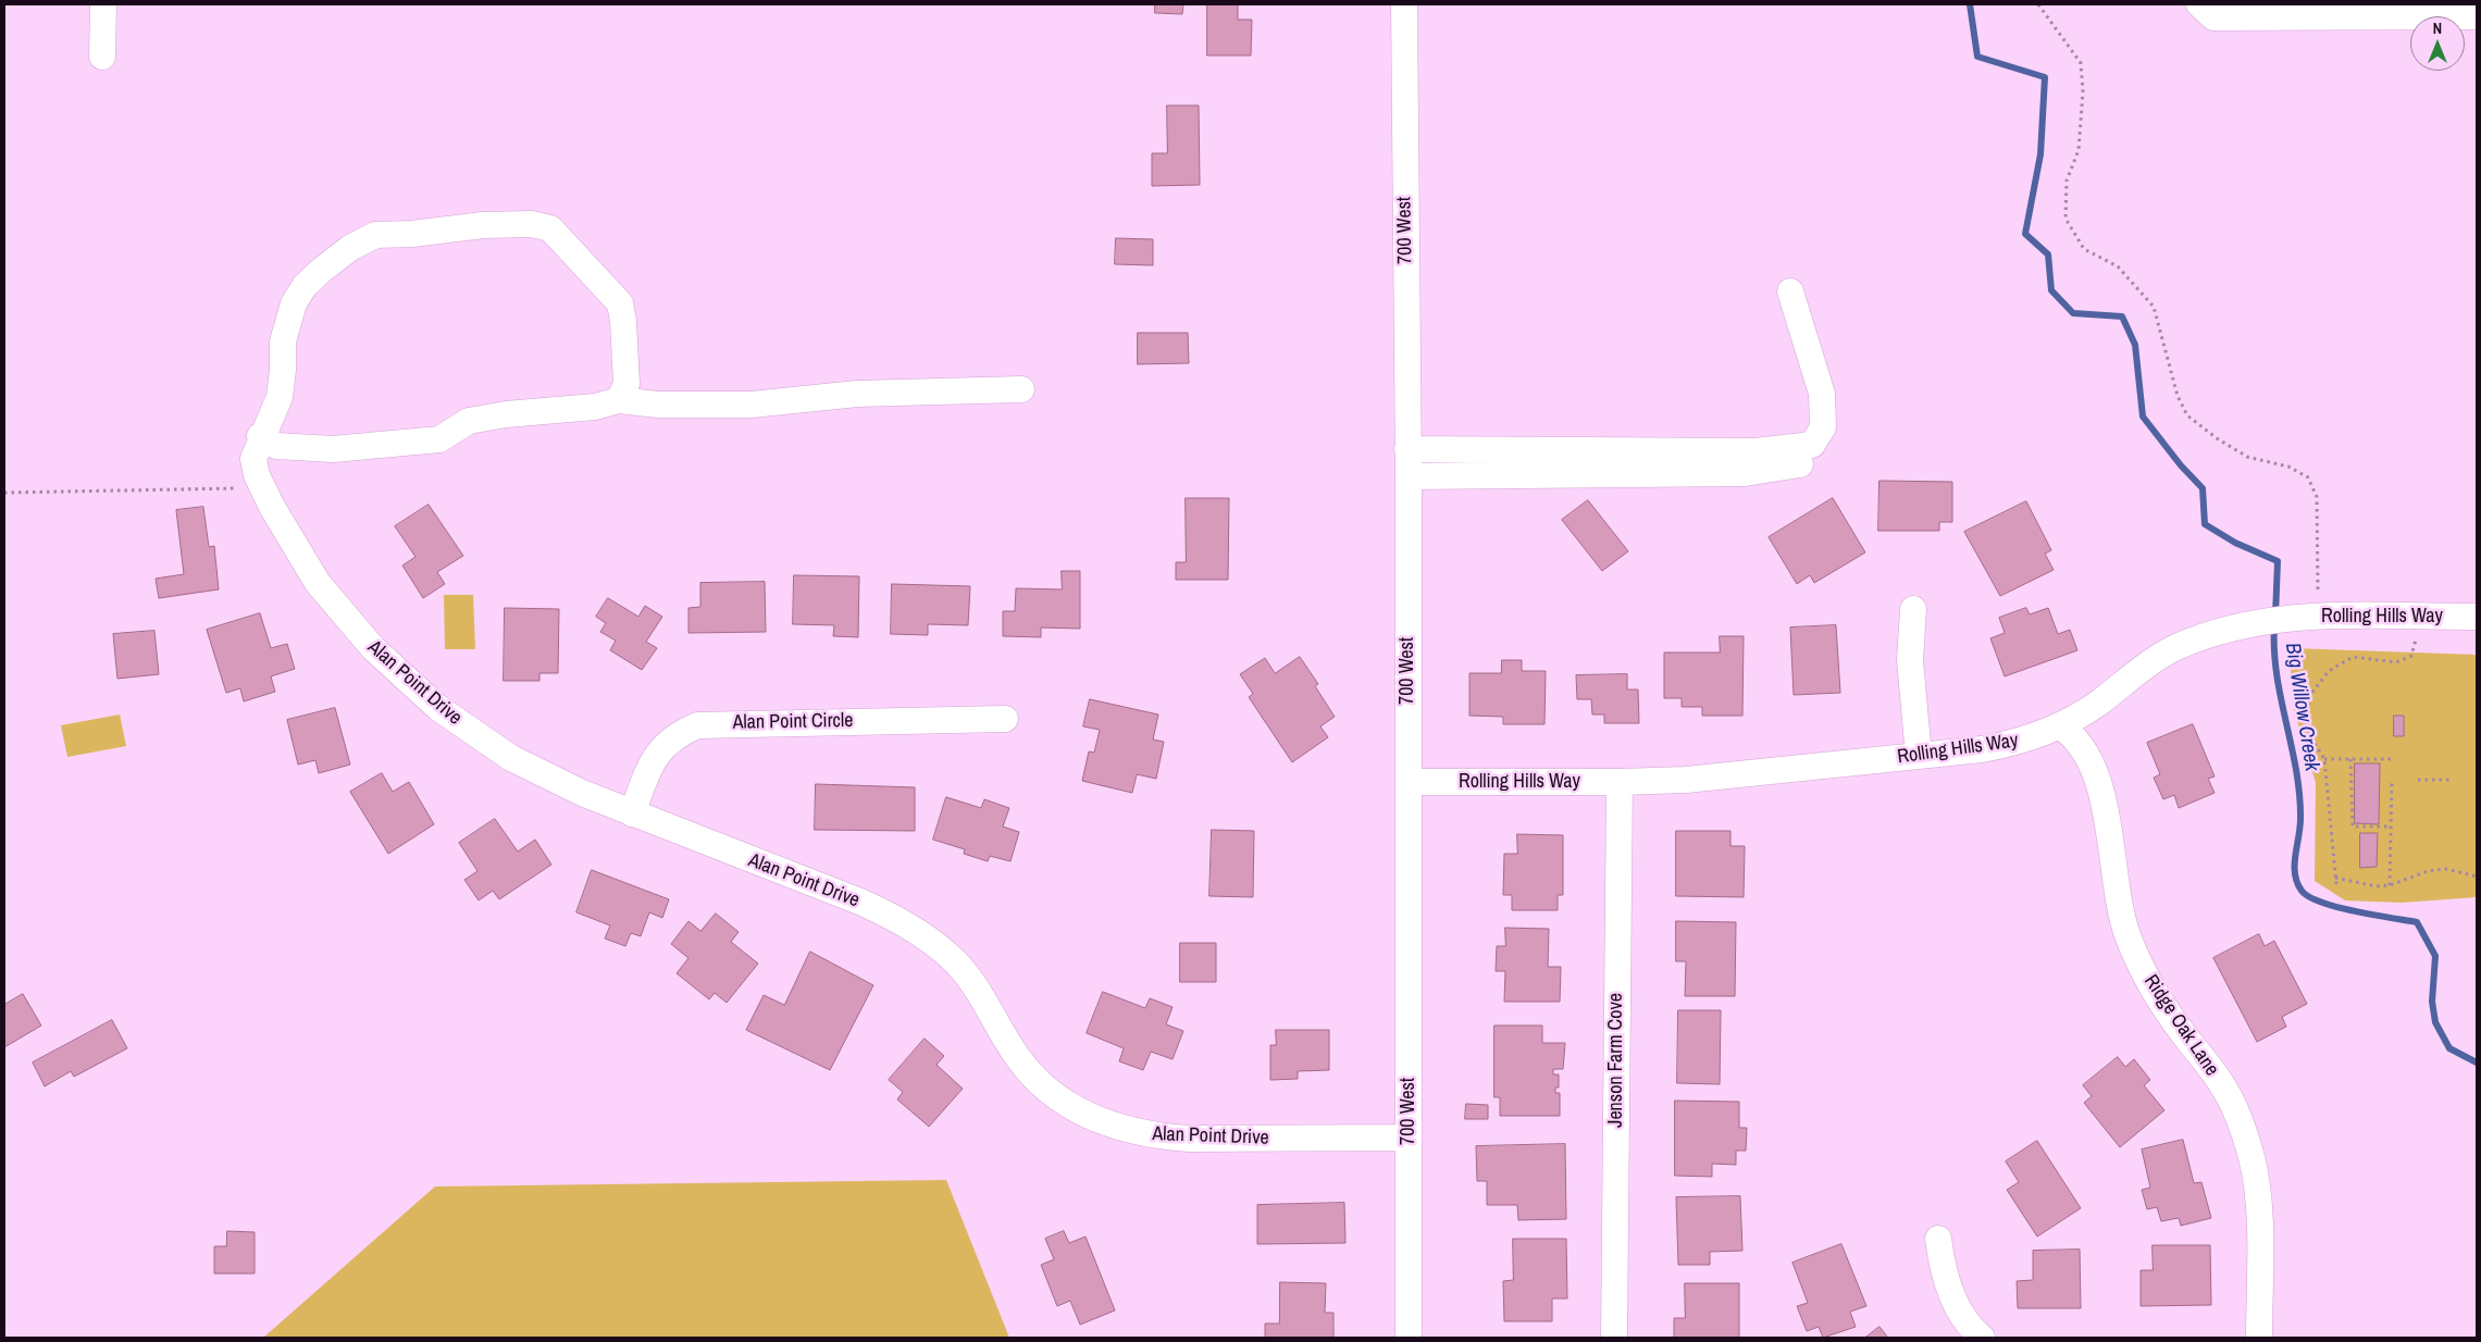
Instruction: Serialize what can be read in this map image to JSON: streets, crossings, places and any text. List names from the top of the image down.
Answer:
{
  "streets": {
    "street": [
      "700 West",
      "Rolling Hills Way",
      "Alan Point Drive",
      "Alan Point Circle",
      "Ridge Oak Lane",
      "Jenson Farm Cove"
    ]
  },
  "crossings": [
    ["700 West", "Rolling Hills Way"],
    ["700 West", "Alan Point Drive"],
    ["Rolling Hills Way", "Ridge Oak Lane"],
    ["Rolling Hills Way", "Jenson Farm Cove"],
    ["Alan Point Drive", "Alan Point Circle"]
  ],
  "water": ["Big Willow Creek"],
  "north": "top"
}
